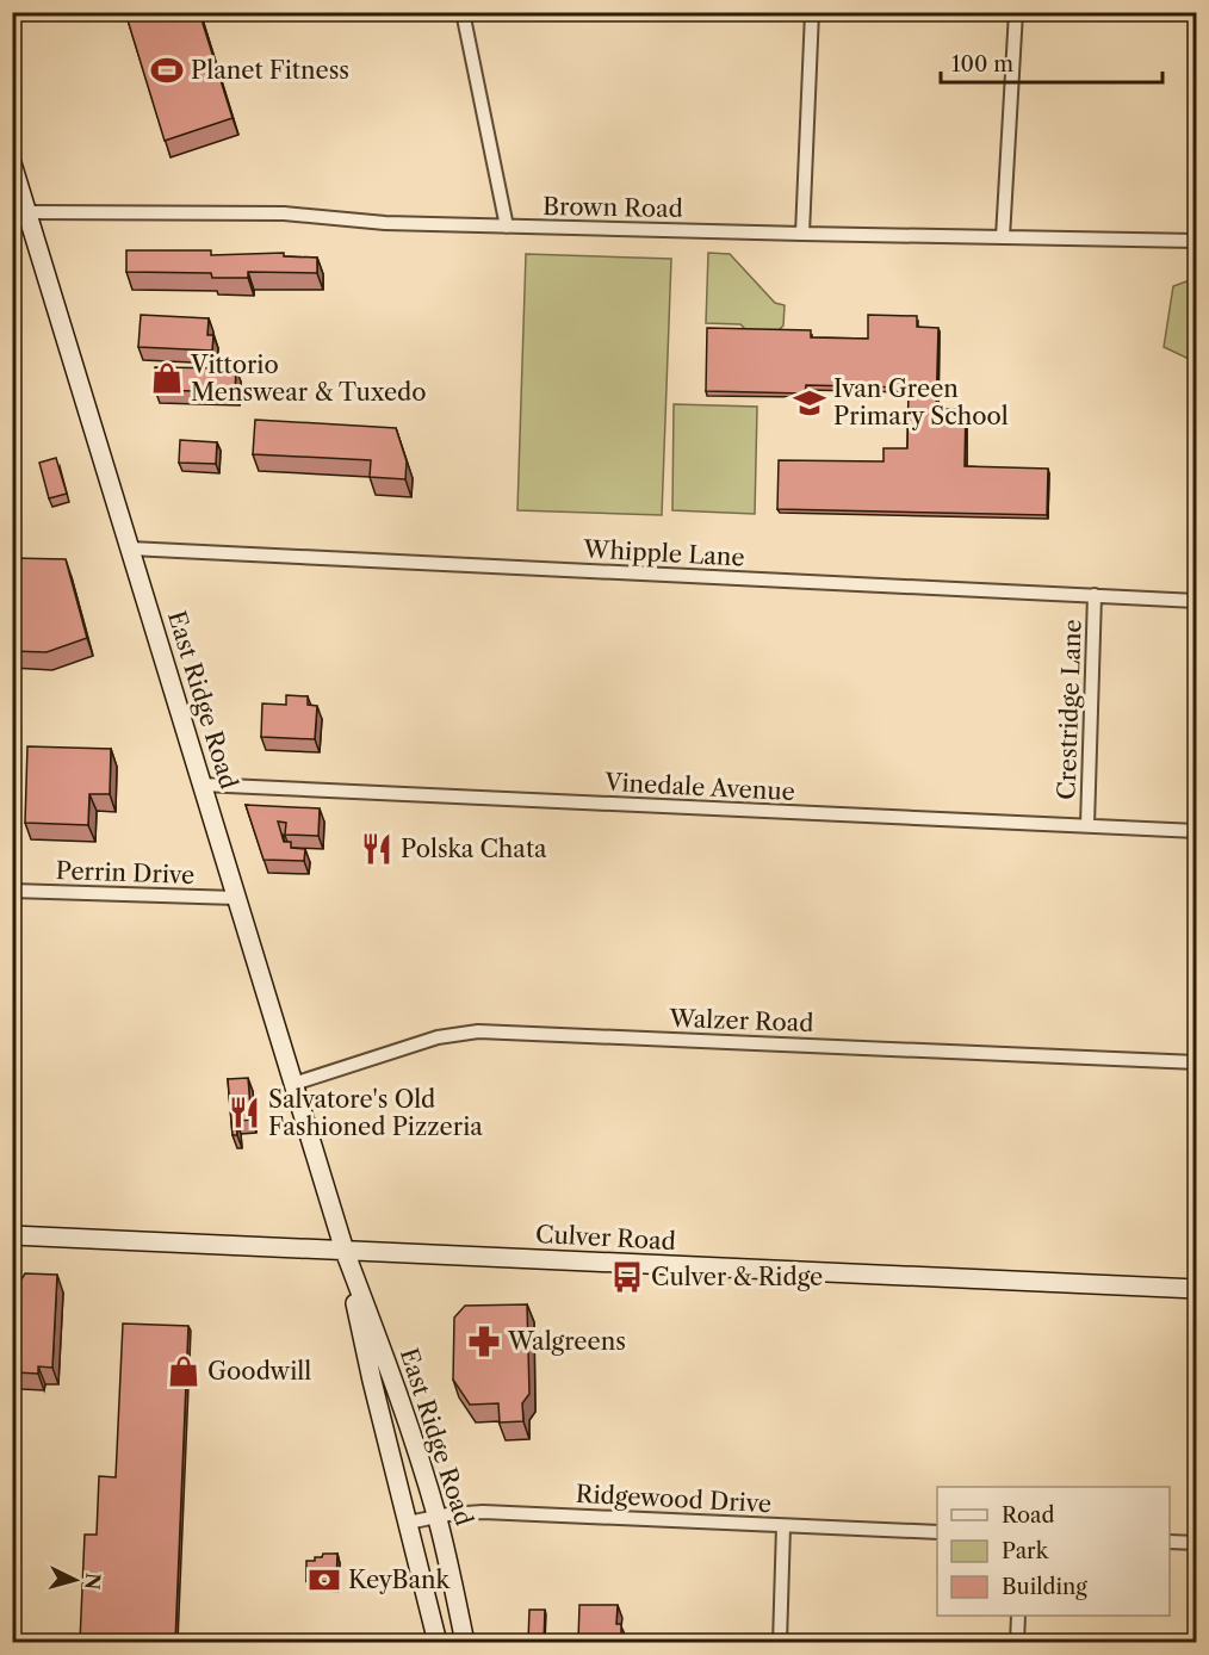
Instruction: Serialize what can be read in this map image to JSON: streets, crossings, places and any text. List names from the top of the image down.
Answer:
{
  "streets": {
    "main road": ["East Ridge Road", "Culver Road"],
    "street": [
      "Brown Road",
      "Whipple Lane",
      "Crestridge Lane",
      "Vinedale Avenue",
      "Perrin Drive",
      "Walzer Road",
      "Ridgewood Drive"
    ]
  },
  "crossings": [
    ["Brown Road", "East Ridge Road"],
    ["Whipple Lane", "East Ridge Road"],
    ["Whipple Lane", "Crestridge Lane"],
    ["East Ridge Road", "Vinedale Avenue"],
    ["East Ridge Road", "Perrin Drive"],
    ["East Ridge Road", "Walzer Road"],
    ["East Ridge Road", "Culver Road"],
    ["East Ridge Road", "Ridgewood Drive"],
    ["Crestridge Lane", "Vinedale Avenue"]
  ],
  "places": {
    "sports": ["Planet Fitness"],
    "shop": ["Vittorio Menswear & Tuxedo", "Goodwill"],
    "school or university": ["Ivan Green Primary School"],
    "restaurant": ["Polska Chata", "Salvatore's Old Fashioned Pizzeria"],
    "bus stop": ["Culver & Ridge"],
    "pharmacy": ["Walgreens"],
    "bank": ["KeyBank"]
  },
  "legend": ["Road", "Park", "Building"],
  "scale_bar": "100 m",
  "north": "right"
}
